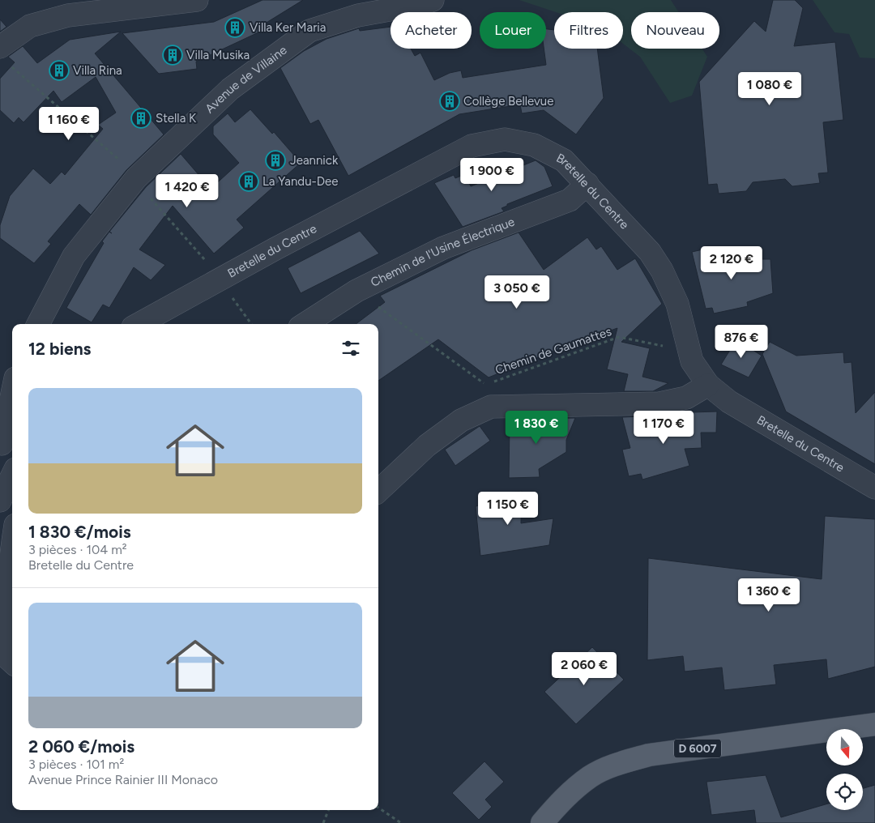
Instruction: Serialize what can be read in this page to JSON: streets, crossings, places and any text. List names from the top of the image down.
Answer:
{
  "streets": {
    "main road": ["D 6007"],
    "street": ["Avenue de Villaine", "Bretelle du Centre", "Chemin de l'Usine Électrique"],
    "path": ["Chemin de Gaumattes"]
  },
  "crossings": [
    ["Bretelle du Centre", "Chemin de l'Usine Électrique"],
    ["Bretelle du Centre", "Chemin de Gaumattes"],
    ["Chemin de l'Usine Électrique", "Chemin de Gaumattes"]
  ],
  "places": {
    "building": [
      "Villa Ker Maria",
      "Villa Musika",
      "Villa Rina",
      "Collège Bellevue",
      "Stella K",
      "Jeannick",
      "La Yandu-Dee"
    ]
  },
  "north": "bottom",
  "page": {
    "chip": [
      "Acheter",
      "Louer",
      "Filtres",
      "Nouveau"
    ],
    "price": [
      "1 080 €",
      "1 160 €",
      "1 900 €",
      "1 420 €",
      "2 120 €",
      "3 050 €",
      "876 €",
      "1 830 €",
      "1 170 €",
      "1 150 €",
      "1 360 €",
      "2 060 €"
    ],
    "heading": "12 biens",
    "list": [
      {
        "name": "1 830 €/mois",
        "note": "3 pièces · 104 m² · Bretelle du Centre"
      },
      {
        "name": "2 060 €/mois",
        "note": "3 pièces · 101 m² · Avenue Prince Rainier III Monaco"
      }
    ]
  }
}
